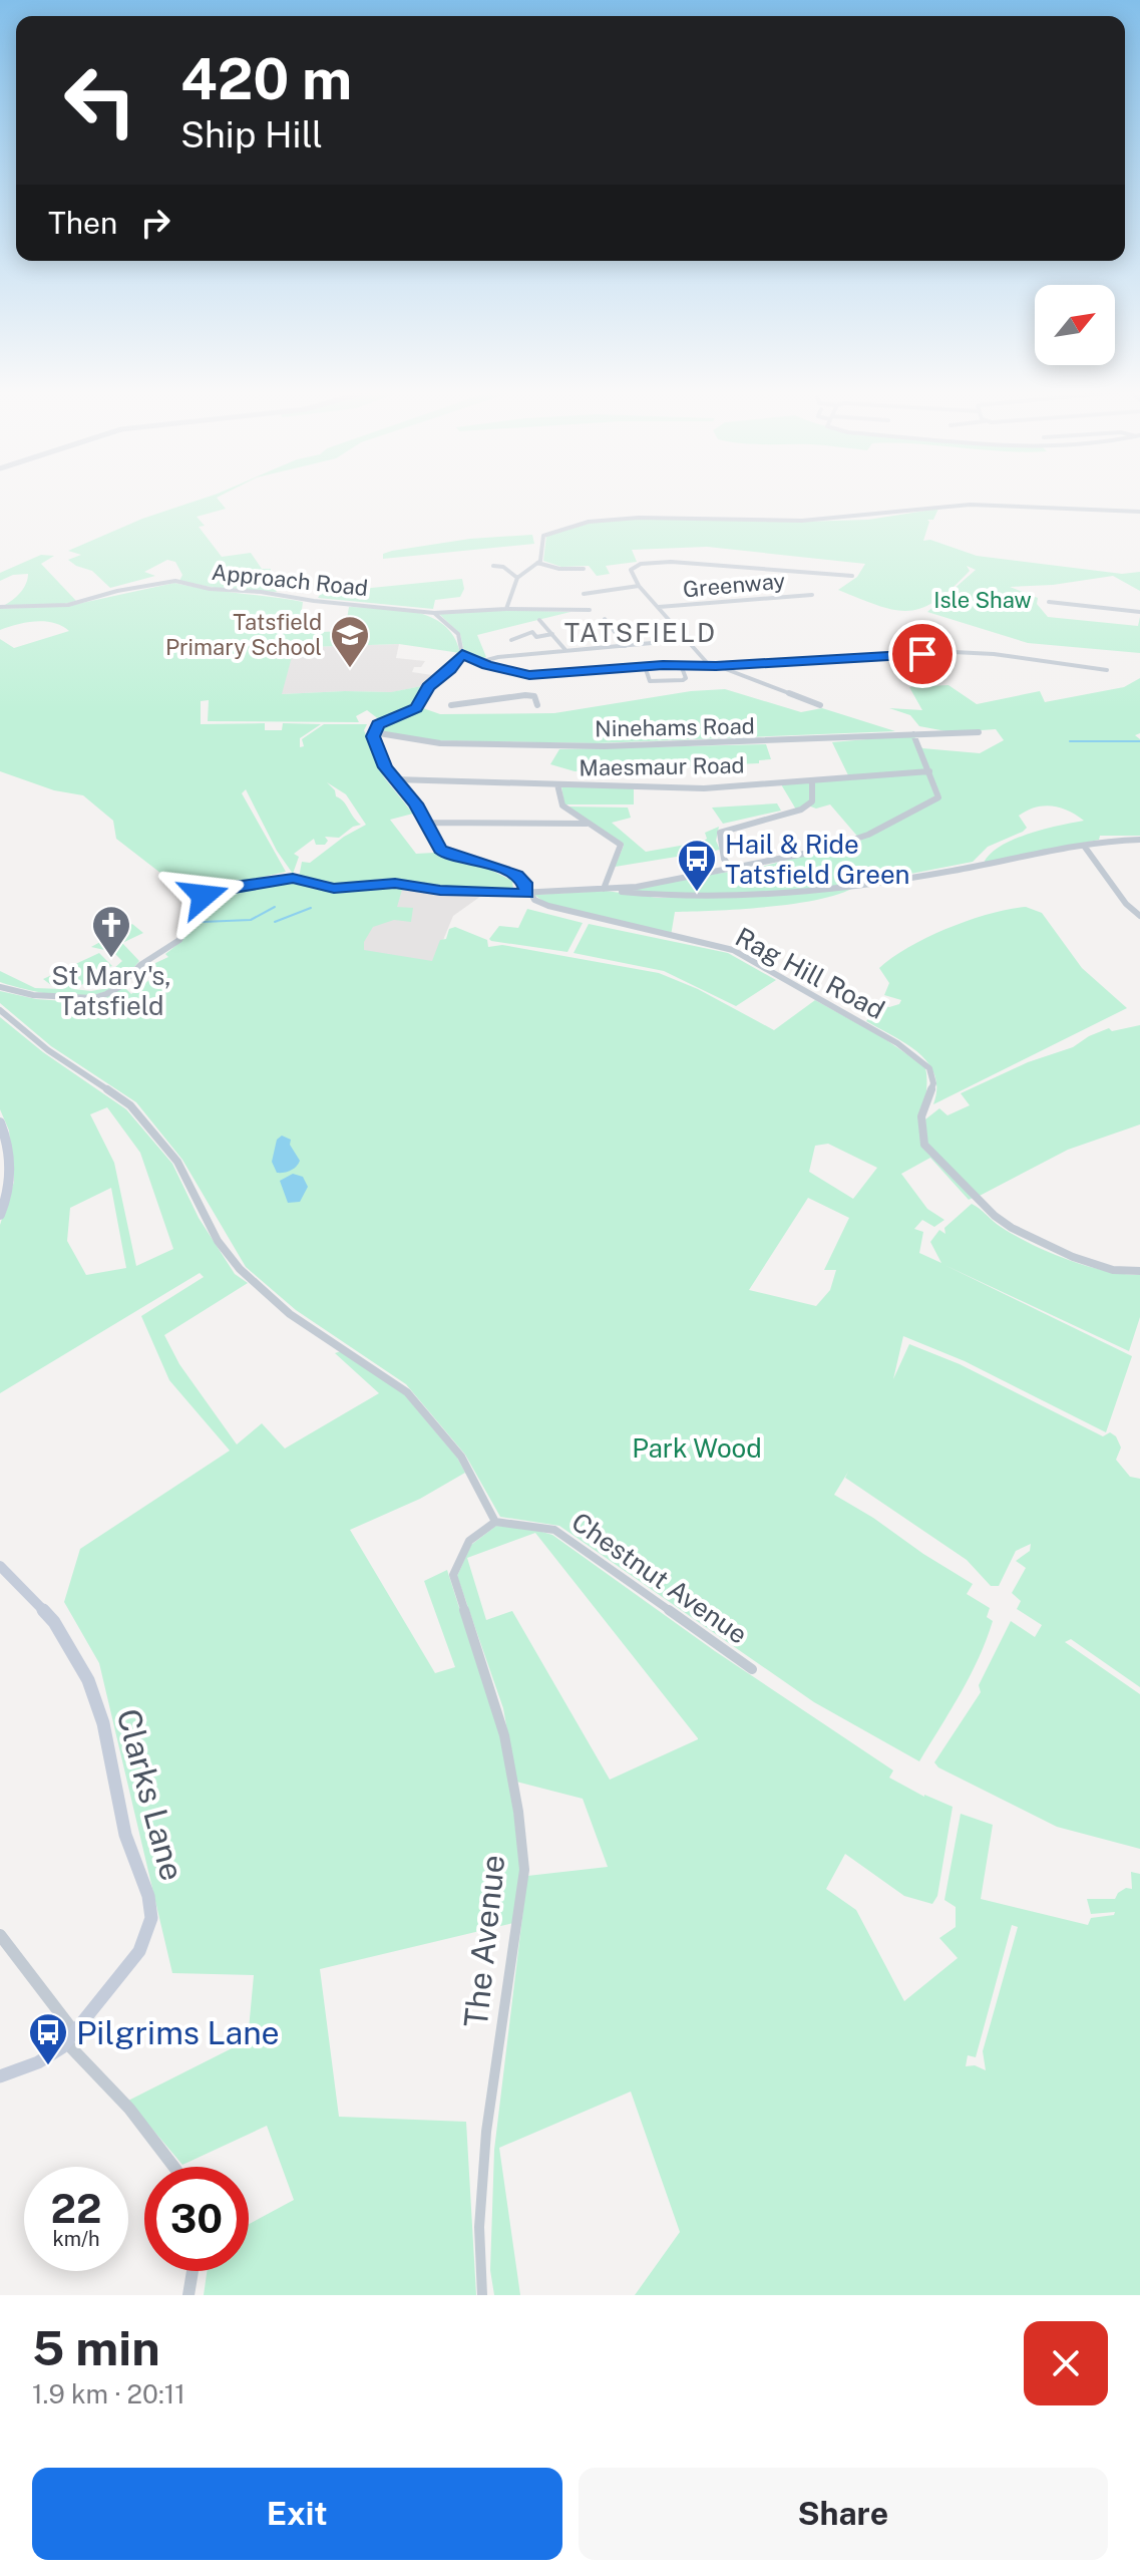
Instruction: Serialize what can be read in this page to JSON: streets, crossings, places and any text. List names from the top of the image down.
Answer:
{
  "streets": {
    "main road": ["Clarks Lane"],
    "street": [
      "Approach Road",
      "Greenway",
      "Ninehams Road",
      "Maesmaur Road",
      "Rag Hill Road",
      "Chestnut Avenue",
      "The Avenue"
    ]
  },
  "crossings": [
    ["Chestnut Avenue", "The Avenue"]
  ],
  "districts": ["TATSFIELD"],
  "parks": ["Isle Shaw", "Park Wood"],
  "places": {
    "school or university": ["Tatsfield Primary School"],
    "bus stop": ["Hail & Ride Tatsfield Green", "Pilgrims Lane"],
    "church": ["St Mary's, Tatsfield"]
  },
  "north": "top right",
  "page": {
    "turn": ["420 m", "Ship Hill"],
    "then": "Then",
    "speed": "22 km/h",
    "limit": "30",
    "heading": ["5 min", "1.9 km · 20:11"],
    "buttons": ["Exit", "Share"]
  }
}
